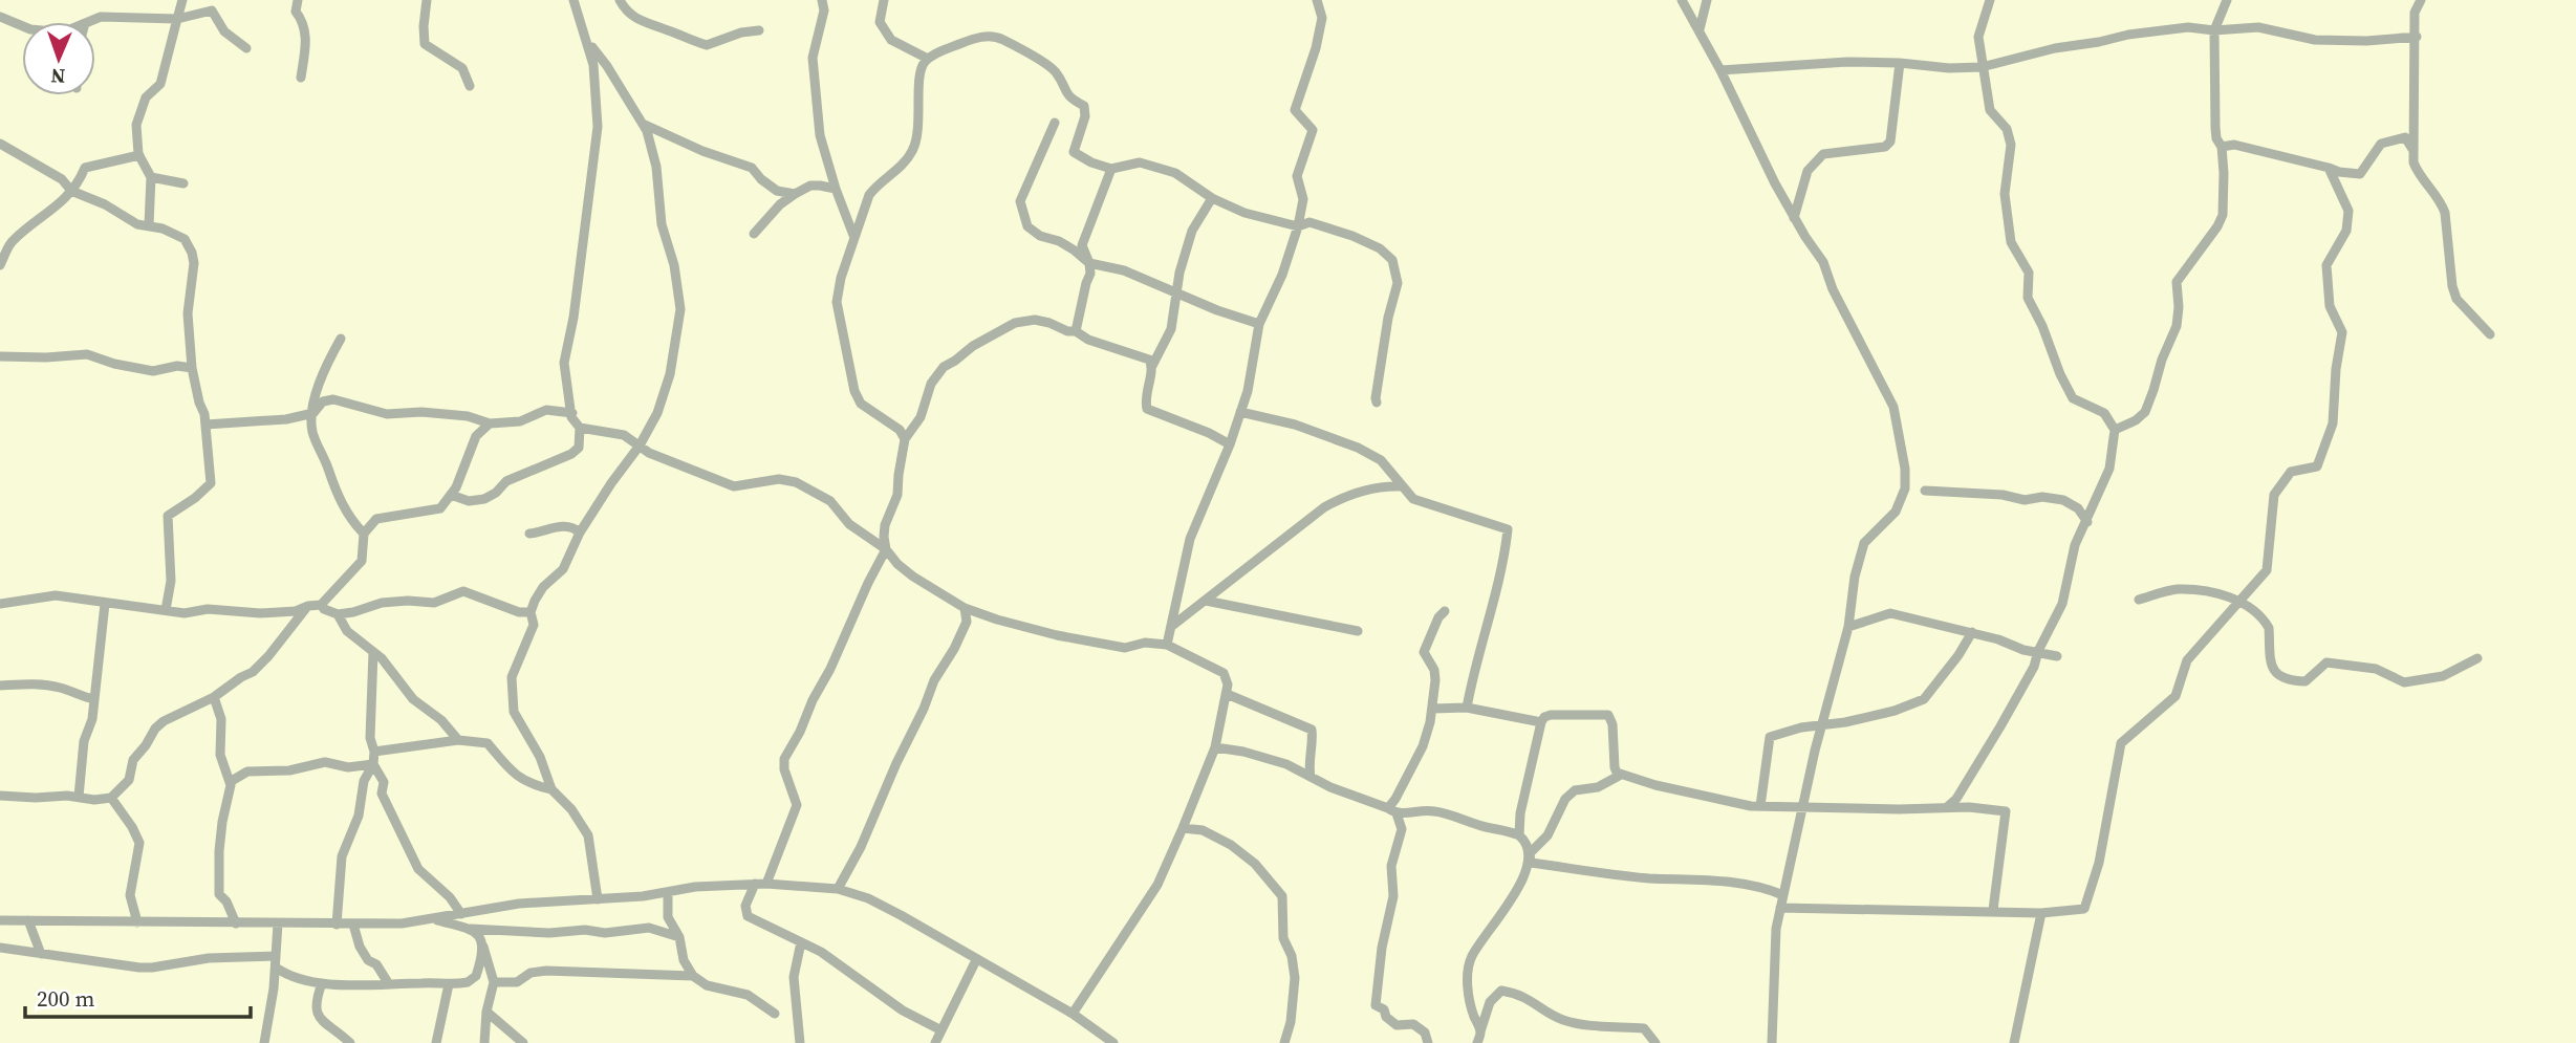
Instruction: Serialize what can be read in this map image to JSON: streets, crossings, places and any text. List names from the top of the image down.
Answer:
{
  "scale_bar": "200 m",
  "north": "bottom"
}
